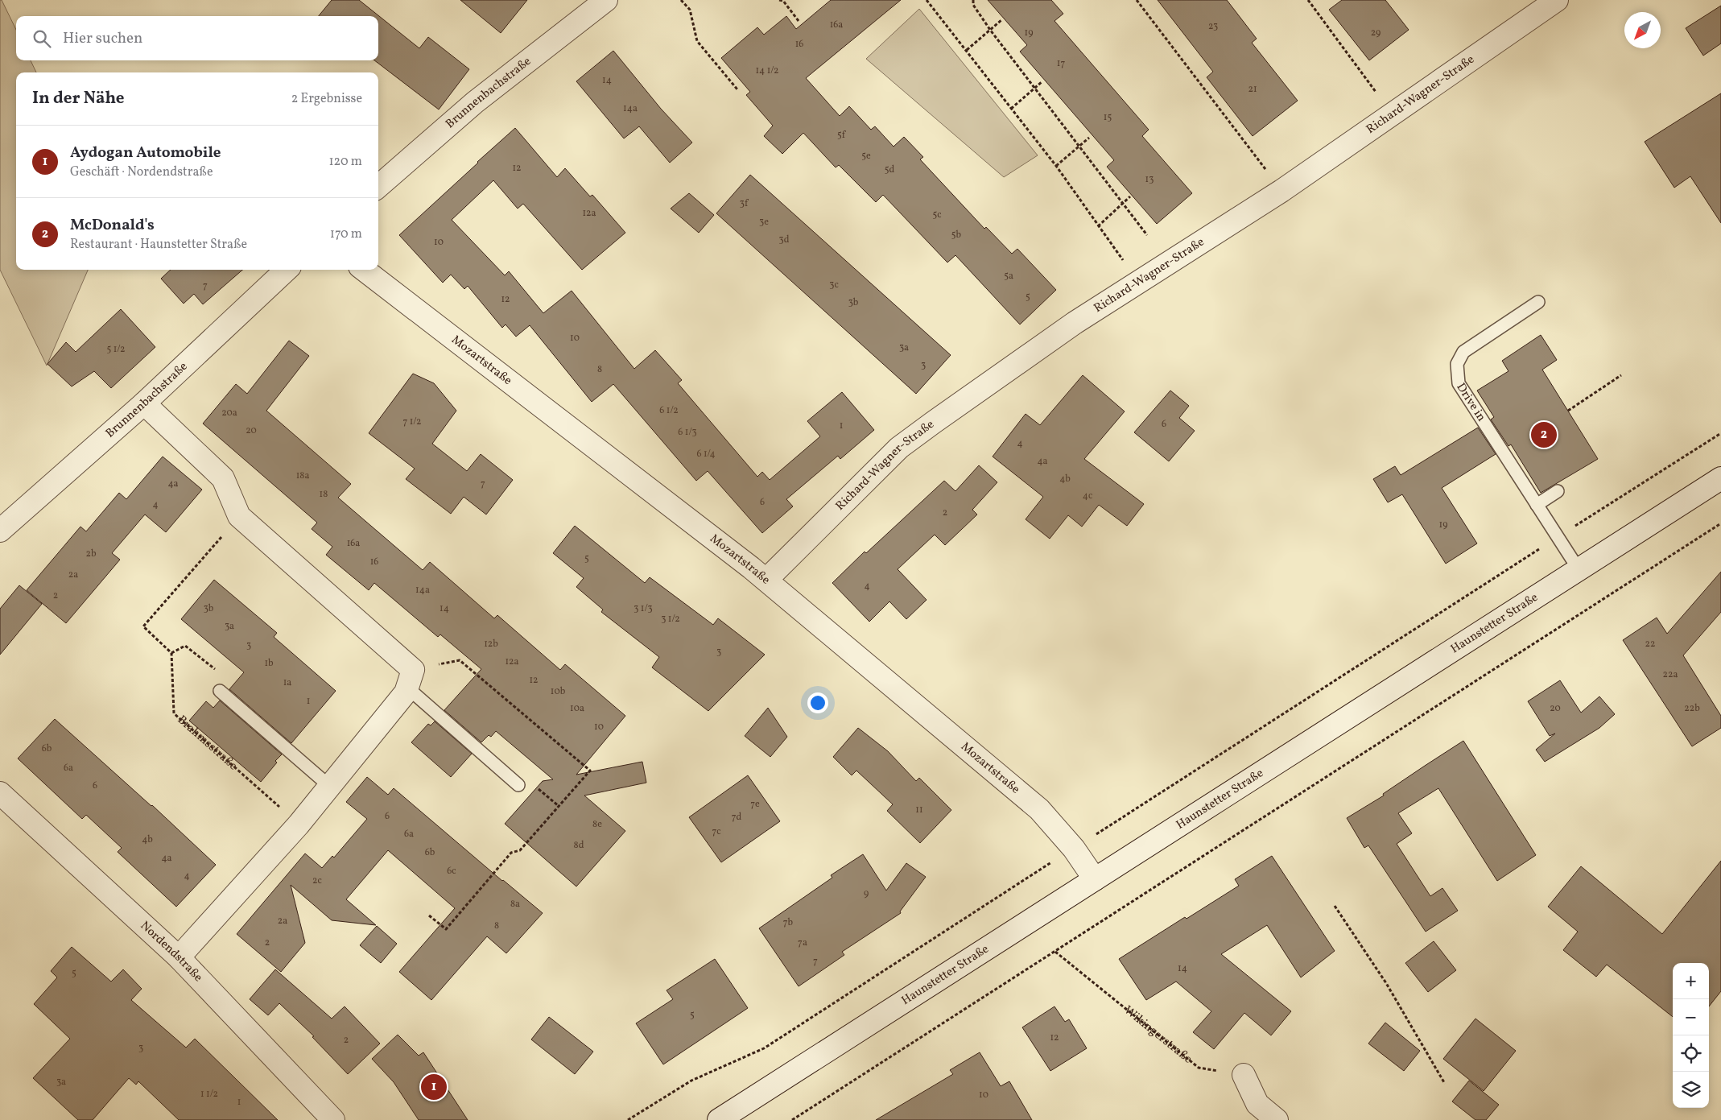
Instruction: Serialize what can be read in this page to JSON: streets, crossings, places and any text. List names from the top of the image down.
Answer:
{
  "streets": {
    "street": [
      "Brunnenbachstraße",
      "Richard-Wagner-Straße",
      "Mozartstraße",
      "Haunstetter Straße",
      "Nordendstraße"
    ],
    "lane": ["Drive in"],
    "path": ["Brahmsstraße", "Wikingerstraße"]
  },
  "crossings": [
    ["Richard-Wagner-Straße", "Mozartstraße"],
    ["Mozartstraße", "Haunstetter Straße"],
    ["Drive in", "Haunstetter Straße"]
  ],
  "house_numbers": [
    "16a",
    "23",
    "19",
    "29",
    "16",
    "17",
    "14 1/2",
    "14",
    "21",
    "14a",
    "15",
    "5f",
    "5e",
    "12",
    "5d",
    "13",
    "3f",
    "12a",
    "5c",
    "3e",
    "5b",
    "3d",
    "10",
    "5a",
    "3c",
    "7",
    "5",
    "12",
    "3b",
    "10",
    "3a",
    "5 1/2",
    "3",
    "8",
    "6 1/2",
    "20a",
    "7 1/2",
    "6",
    "1",
    "20",
    "6 1/3",
    "4",
    "6 1/4",
    "4a",
    "18a",
    "4b",
    "4a",
    "7",
    "18",
    "4c",
    "6",
    "4",
    "2",
    "19",
    "16a",
    "2b",
    "5",
    "16",
    "2a",
    "4",
    "14a",
    "2",
    "3b",
    "14",
    "3 1/3",
    "3 1/2",
    "3a",
    "12b",
    "22",
    "3",
    "3",
    "12a",
    "1b",
    "22a",
    "12",
    "1a",
    "10b",
    "1",
    "10a",
    "20",
    "22b",
    "10",
    "6b",
    "6a",
    "6",
    "7e",
    "11",
    "6",
    "7d",
    "8e",
    "7c",
    "6a",
    "4b",
    "8d",
    "6b",
    "4a",
    "6c",
    "4",
    "2c",
    "9",
    "8a",
    "2a",
    "7b",
    "8",
    "2",
    "7a",
    "7",
    "14",
    "5",
    "5",
    "12",
    "2",
    "3",
    "3a",
    "1 1/2",
    "10",
    "1"
  ],
  "north": "bottom left",
  "page": {
    "search": "Hier suchen",
    "heading": ["In der Nähe", "2 Ergebnisse"],
    "list": [
      {
        "mark": "1",
        "name": "Aydogan Automobile",
        "note": "Geschäft · Nordendstraße",
        "value": "120 m"
      },
      {
        "mark": "2",
        "name": "McDonald's",
        "note": "Restaurant · Haunstetter Straße",
        "value": "170 m"
      }
    ],
    "pins": ["2", "1"],
    "map_buttons": ["+", "−"]
  }
}
